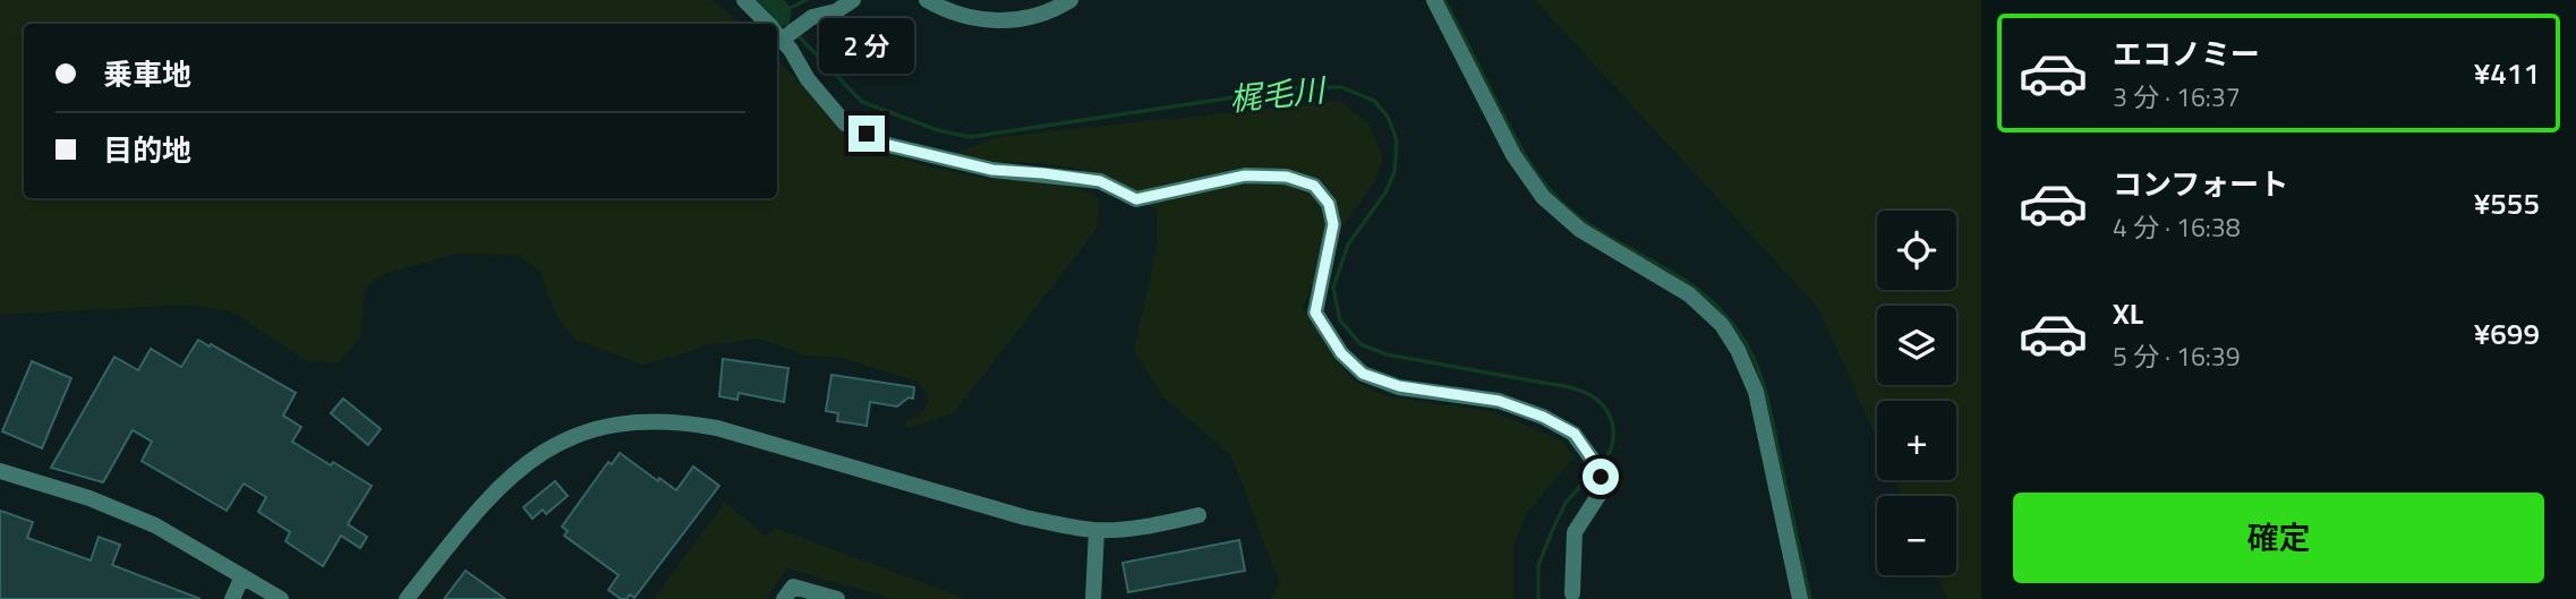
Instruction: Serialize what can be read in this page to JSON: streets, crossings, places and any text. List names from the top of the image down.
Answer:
{
  "water": ["梶毛川"],
  "page": {
    "list": [
      {
        "name": "エコノミー",
        "note": "3 分 · 16:37",
        "value": "¥411"
      },
      {
        "name": "コンフォート",
        "note": "4 分 · 16:38",
        "value": "¥555"
      },
      {
        "name": "XL",
        "note": "5 分 · 16:39",
        "value": "¥699"
      }
    ],
    "bubble": "2 分",
    "banner": ["乗車地", "目的地"],
    "map_buttons": ["+", "−"],
    "buttons": "確定"
  }
}
